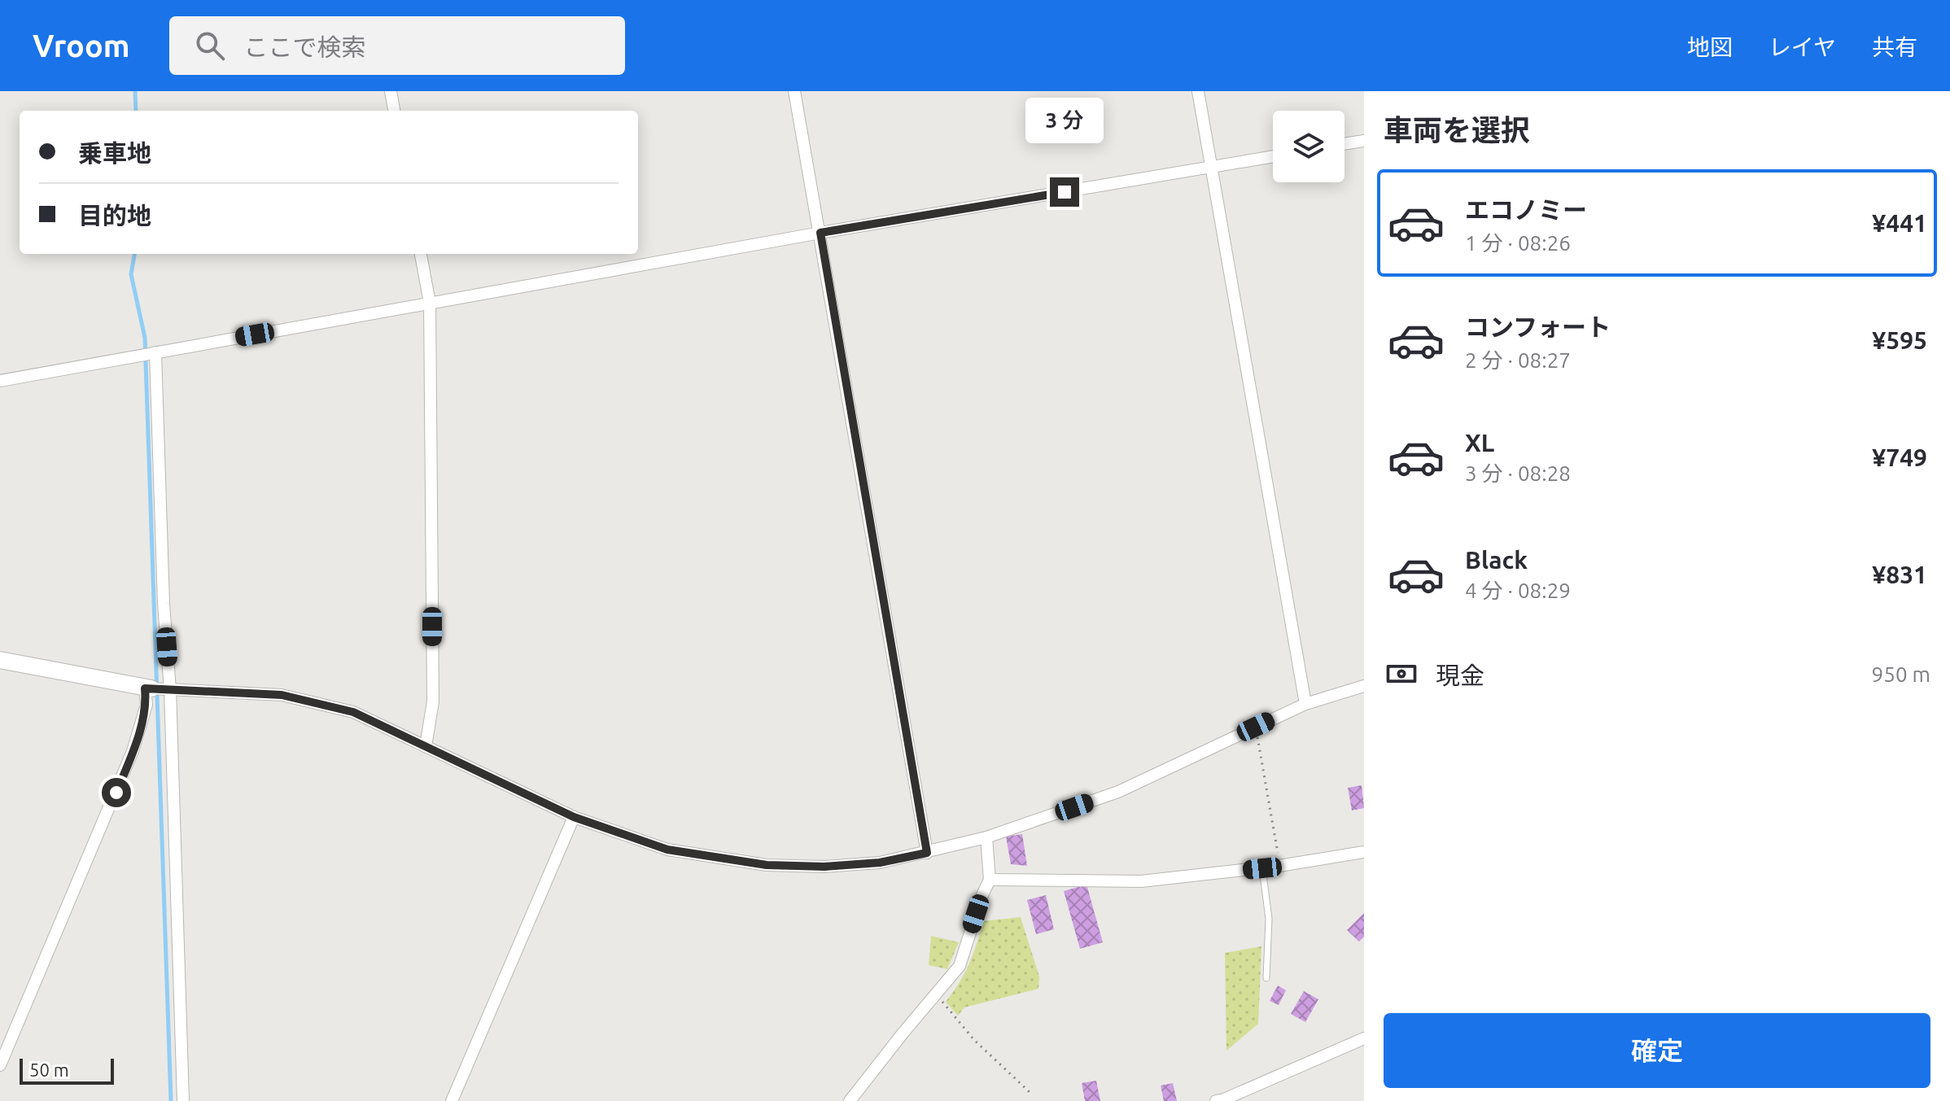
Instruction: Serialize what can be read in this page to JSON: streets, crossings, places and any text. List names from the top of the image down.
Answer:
{
  "scale_bar": "50 m",
  "page": {
    "header": "Vroom",
    "search": "ここで検索",
    "nav": ["地図", "レイヤ", "共有"],
    "heading": "車両を選択",
    "bubble": "3 分",
    "banner": ["乗車地", "目的地"],
    "list": [
      {
        "name": "エコノミー",
        "note": "1 分 · 08:26",
        "value": "¥441"
      },
      {
        "name": "コンフォート",
        "note": "2 分 · 08:27",
        "value": "¥595"
      },
      {
        "name": "XL",
        "note": "3 分 · 08:28",
        "value": "¥749"
      },
      {
        "name": "Black",
        "note": "4 分 · 08:29",
        "value": "¥831"
      }
    ],
    "pay": ["現金", "950 m"],
    "buttons": "確定",
    "scale": "50 m"
  }
}
